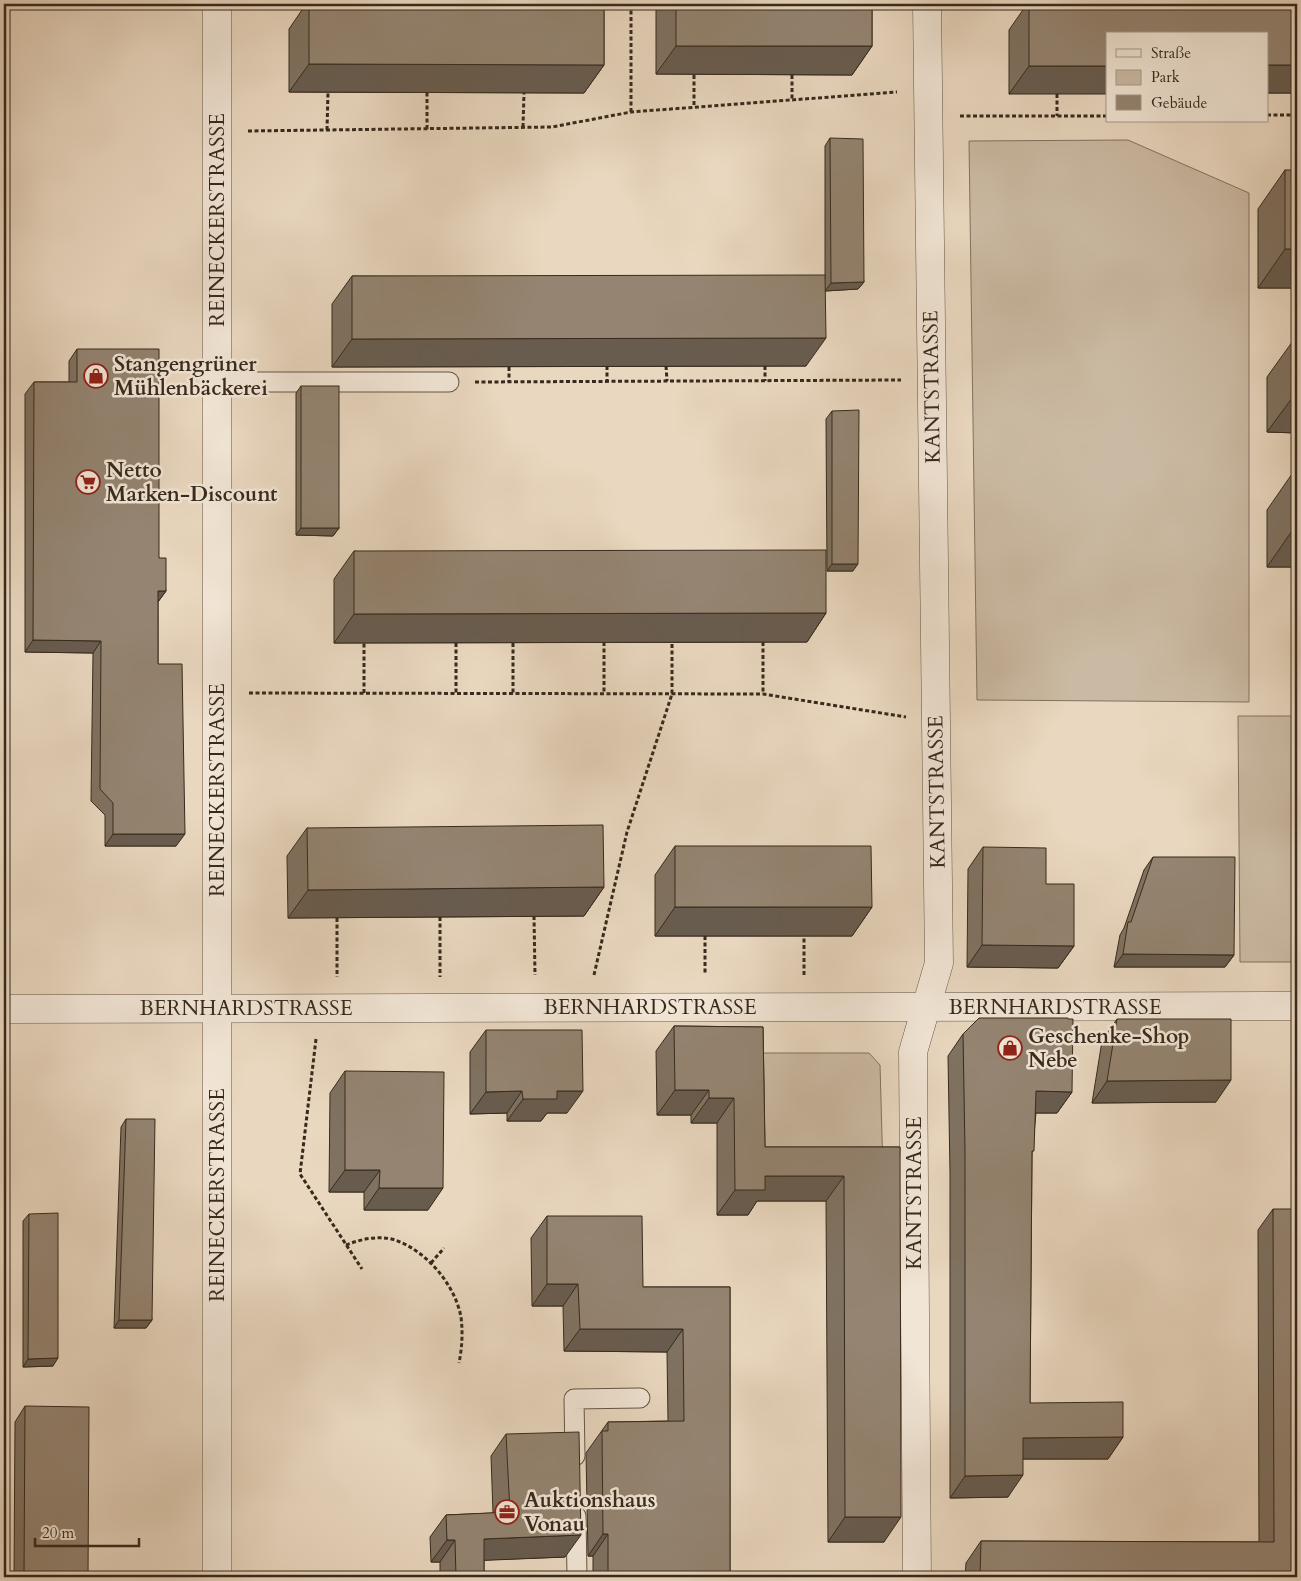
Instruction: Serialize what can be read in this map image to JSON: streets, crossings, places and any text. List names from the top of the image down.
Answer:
{
  "streets": {
    "street": ["REINECKERSTRASSE", "KANTSTRASSE", "BERNHARDSTRASSE"]
  },
  "crossings": [
    ["REINECKERSTRASSE", "BERNHARDSTRASSE"],
    ["KANTSTRASSE", "BERNHARDSTRASSE"]
  ],
  "places": {
    "shop": ["Stangengrüner Mühlenbäckerei", "Geschenke-Shop Nebe"],
    "supermarket": ["Netto Marken-Discount"],
    "office": ["Auktionshaus Vonau"]
  },
  "legend": ["Straße", "Park", "Gebäude"],
  "scale_bar": "20 m"
}
